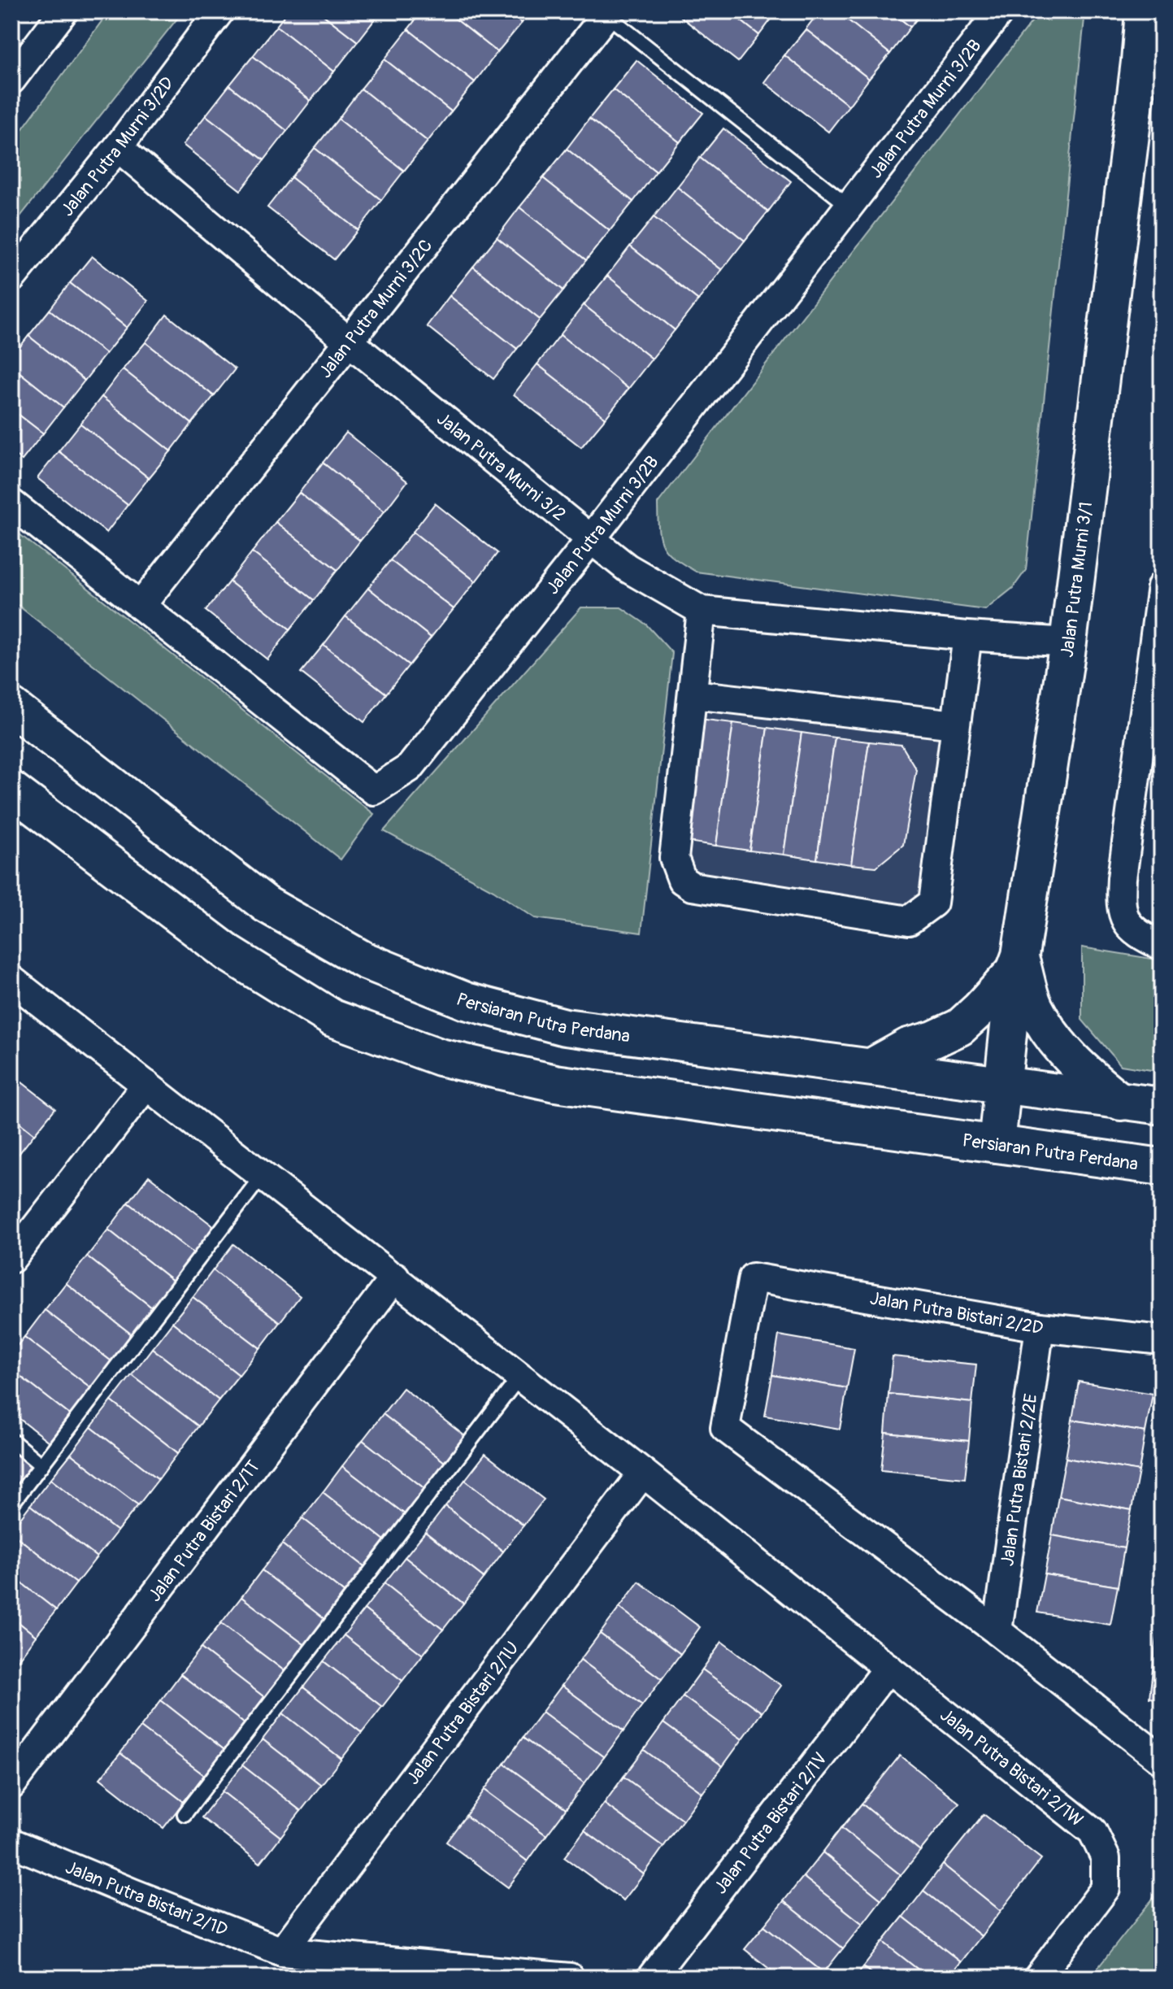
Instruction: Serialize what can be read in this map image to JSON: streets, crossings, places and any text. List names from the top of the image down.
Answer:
{
  "streets": {
    "main road": ["Jalan Putra Murni 3/1", "Persiaran Putra Perdana"],
    "street": [
      "Jalan Putra Murni 3/2B",
      "Jalan Putra Murni 3/2D",
      "Jalan Putra Murni 3/2C",
      "Jalan Putra Murni 3/2",
      "Jalan Putra Bistari 2/2D",
      "Jalan Putra Bistari 2/2E",
      "Jalan Putra Bistari 2/1T",
      "Jalan Putra Bistari 2/1U",
      "Jalan Putra Bistari 2/1W",
      "Jalan Putra Bistari 2/1V",
      "Jalan Putra Bistari 2/1D"
    ]
  },
  "crossings": [
    ["Jalan Putra Murni 3/2B", "Jalan Putra Murni 3/2C"],
    ["Jalan Putra Murni 3/2B", "Jalan Putra Murni 3/2"],
    ["Jalan Putra Murni 3/2D", "Jalan Putra Murni 3/2"],
    ["Jalan Putra Murni 3/2C", "Jalan Putra Murni 3/2"],
    ["Jalan Putra Murni 3/2", "Jalan Putra Murni 3/1"],
    ["Jalan Putra Murni 3/1", "Persiaran Putra Perdana"],
    ["Jalan Putra Bistari 2/2D", "Jalan Putra Bistari 2/2E"],
    ["Jalan Putra Bistari 2/1T", "Jalan Putra Bistari 2/1W"],
    ["Jalan Putra Bistari 2/1U", "Jalan Putra Bistari 2/1W"],
    ["Jalan Putra Bistari 2/1U", "Jalan Putra Bistari 2/1D"],
    ["Jalan Putra Bistari 2/1W", "Jalan Putra Bistari 2/1V"]
  ]
}
